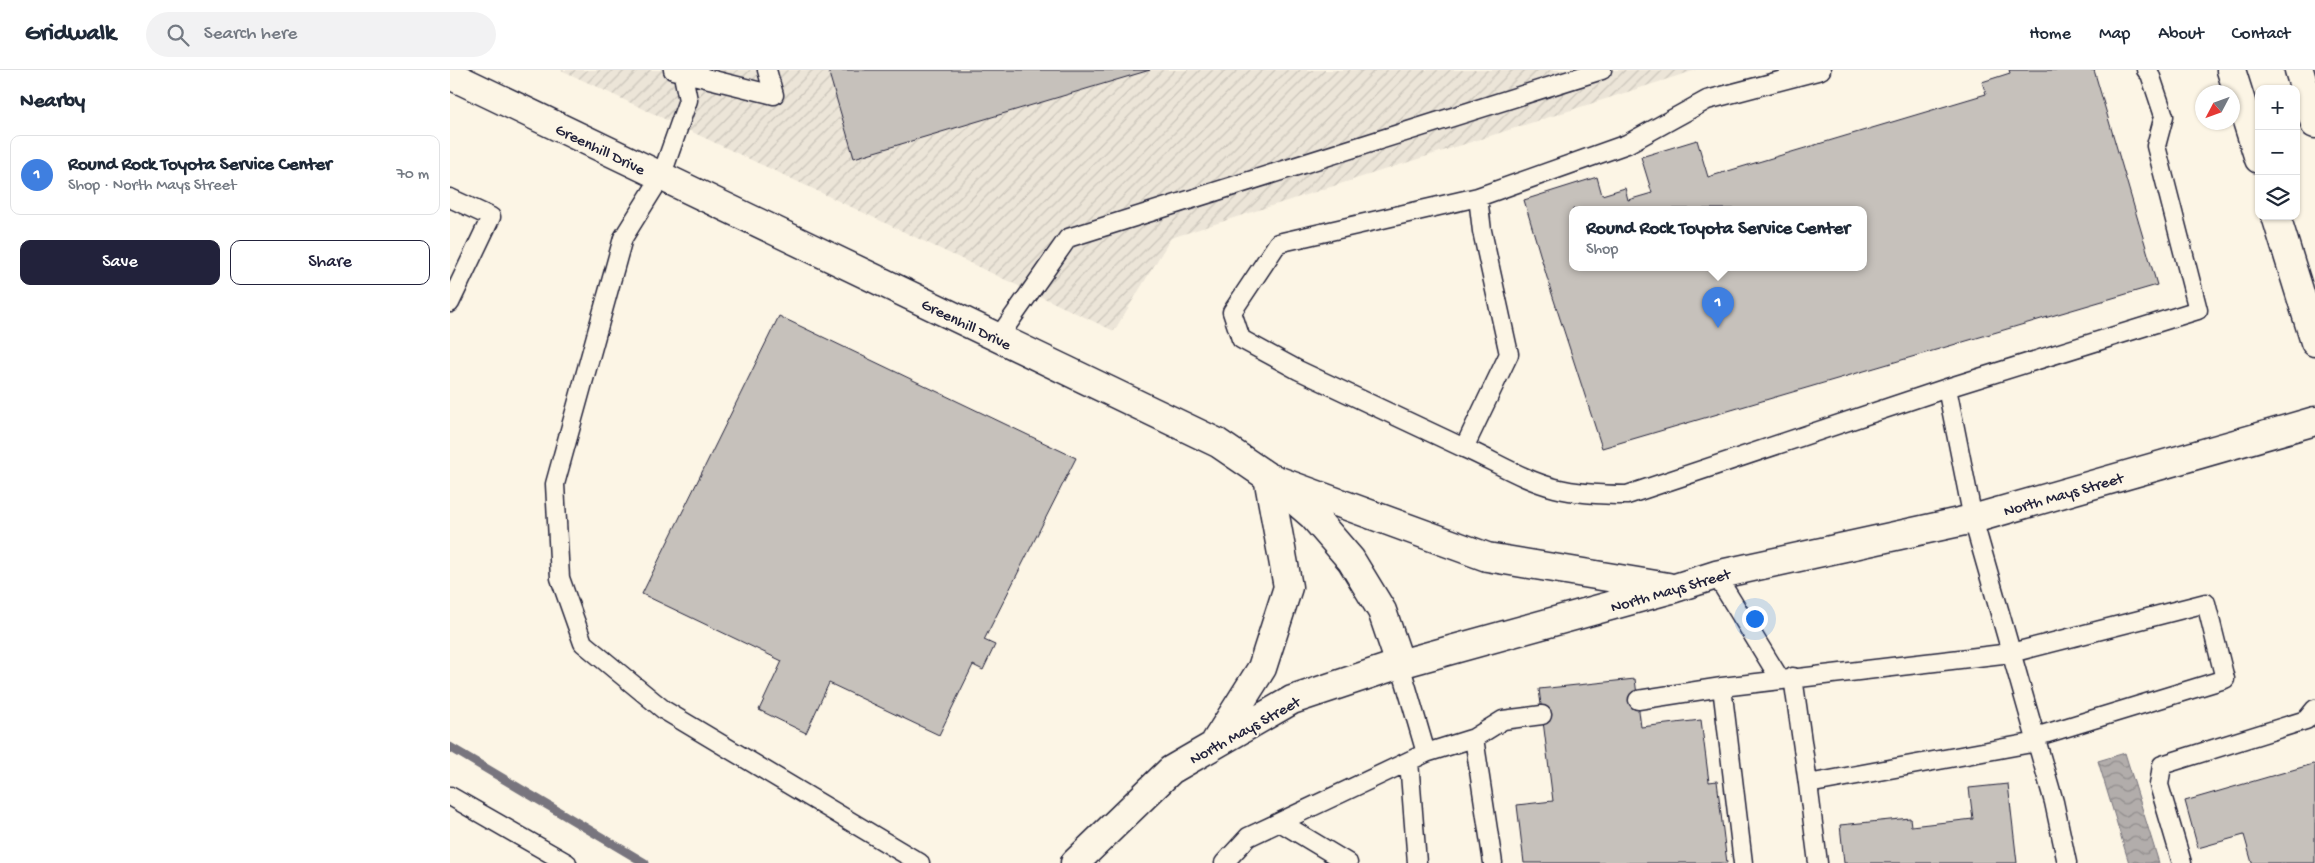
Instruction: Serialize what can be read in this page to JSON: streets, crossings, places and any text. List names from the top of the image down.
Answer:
{
  "streets": {
    "main road": ["Greenhill Drive", "North Mays Street"]
  },
  "crossings": [
    ["Greenhill Drive", "North Mays Street"]
  ],
  "north": "bottom left",
  "page": {
    "header": "Gridwalk",
    "search": "Search here",
    "nav": [
      "Home",
      "Map",
      "About",
      "Contact"
    ],
    "heading": "Nearby",
    "map_buttons": ["+", "−"],
    "list": [
      {
        "mark": "1",
        "name": "Round Rock Toyota Service Center",
        "note": "Shop · North Mays Street",
        "value": "70 m"
      }
    ],
    "popup": ["Round Rock Toyota Service Center", "Shop"],
    "buttons": ["Save", "Share"],
    "pins": "1"
  }
}
